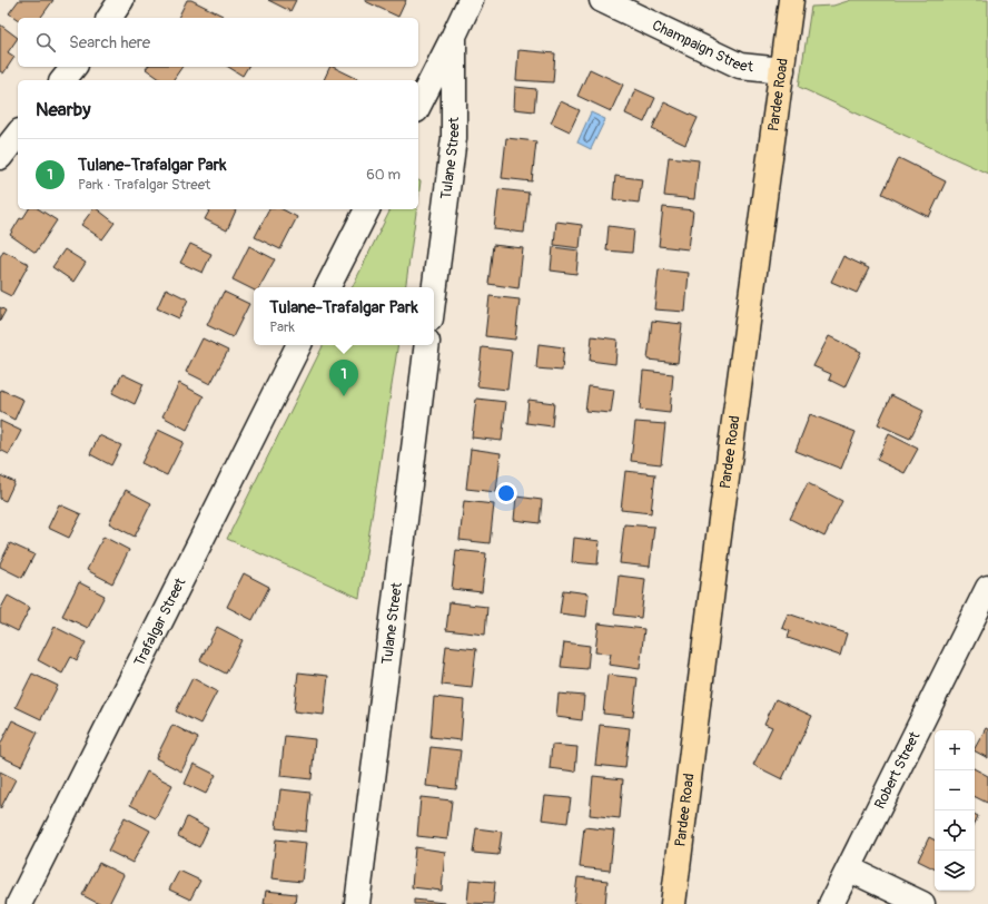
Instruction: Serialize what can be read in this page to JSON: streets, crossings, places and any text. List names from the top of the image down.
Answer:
{
  "streets": {
    "main road": ["Pardee Road"],
    "street": [
      "Champaign Street",
      "Tulane Street",
      "Trafalgar Street",
      "Robert Street"
    ]
  },
  "crossings": [
    ["Champaign Street", "Pardee Road"]
  ],
  "page": {
    "search": "Search here",
    "heading": "Nearby",
    "list": [
      {
        "mark": "1",
        "name": "Tulane-Trafalgar Park",
        "note": "Park · Trafalgar Street",
        "value": "60 m"
      }
    ],
    "popup": ["Tulane-Trafalgar Park", "Park"],
    "pins": "1",
    "map_buttons": ["+", "−"]
  }
}
